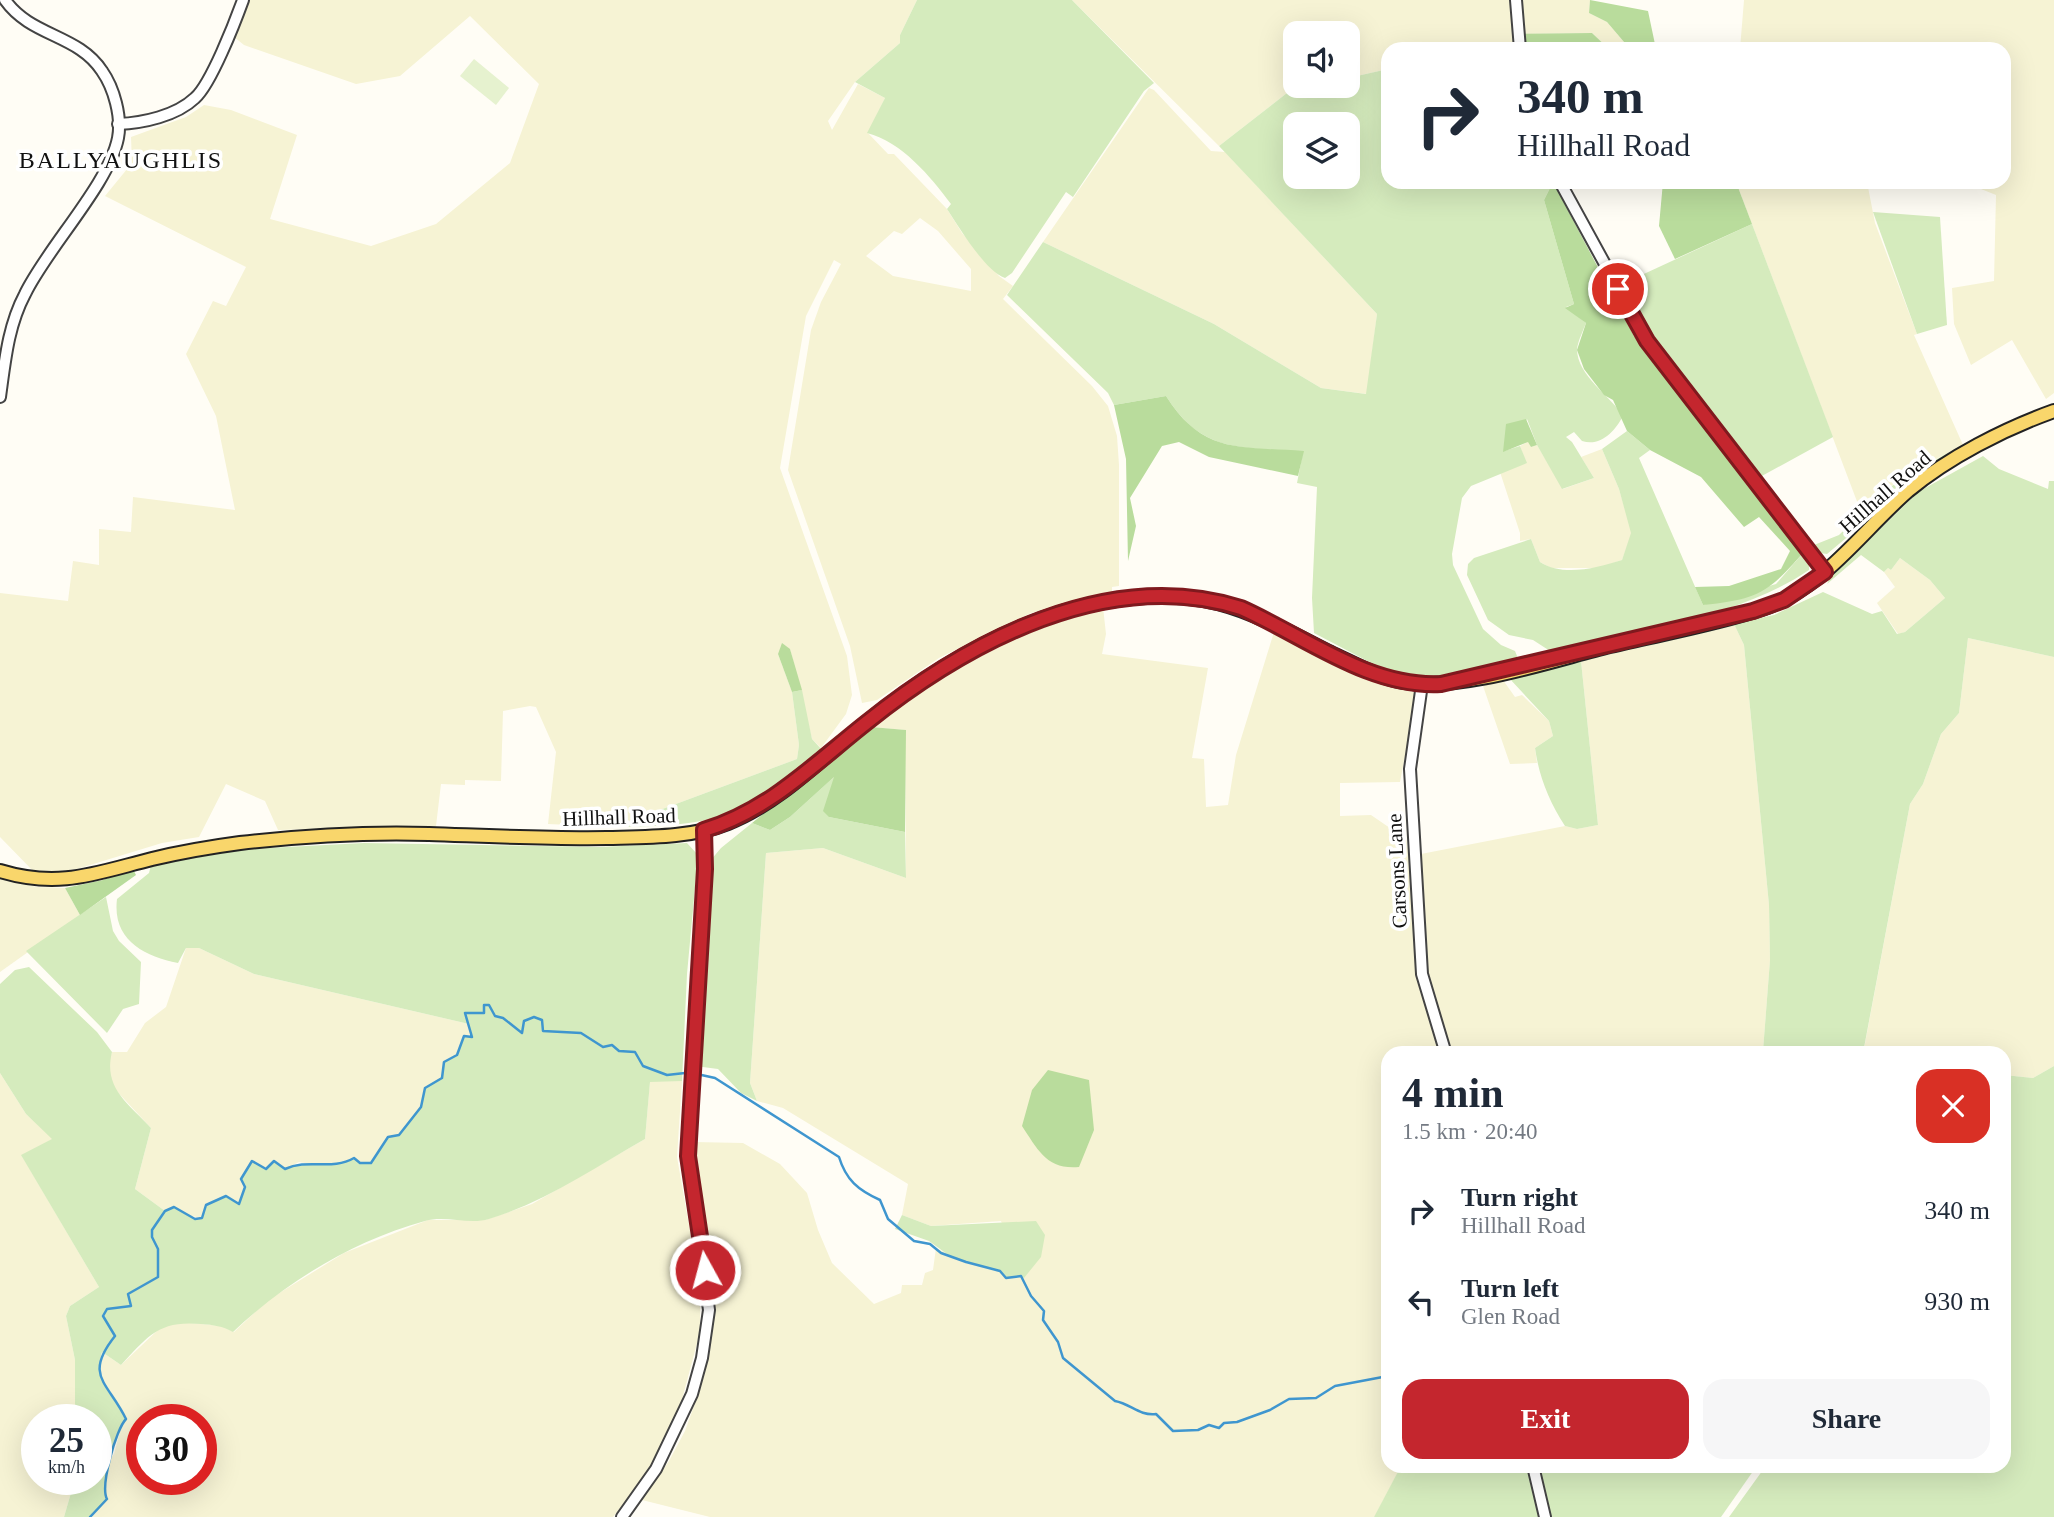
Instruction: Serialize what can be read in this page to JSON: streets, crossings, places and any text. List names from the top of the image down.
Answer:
{
  "streets": {
    "main road": ["Hillhall Road"],
    "street": ["Carsons Lane"]
  },
  "crossings": [
    ["Hillhall Road", "Carsons Lane"]
  ],
  "districts": ["BALLYAUGHLIS"],
  "page": {
    "turn": ["340 m", "Hillhall Road"],
    "heading": ["4 min", "1.5 km · 20:40"],
    "list": [
      {
        "name": "Turn right",
        "note": "Hillhall Road",
        "value": "340 m"
      },
      {
        "name": "Turn left",
        "note": "Glen Road",
        "value": "930 m"
      }
    ],
    "buttons": ["Exit", "Share"],
    "speed": "25 km/h",
    "limit": "30"
  }
}
